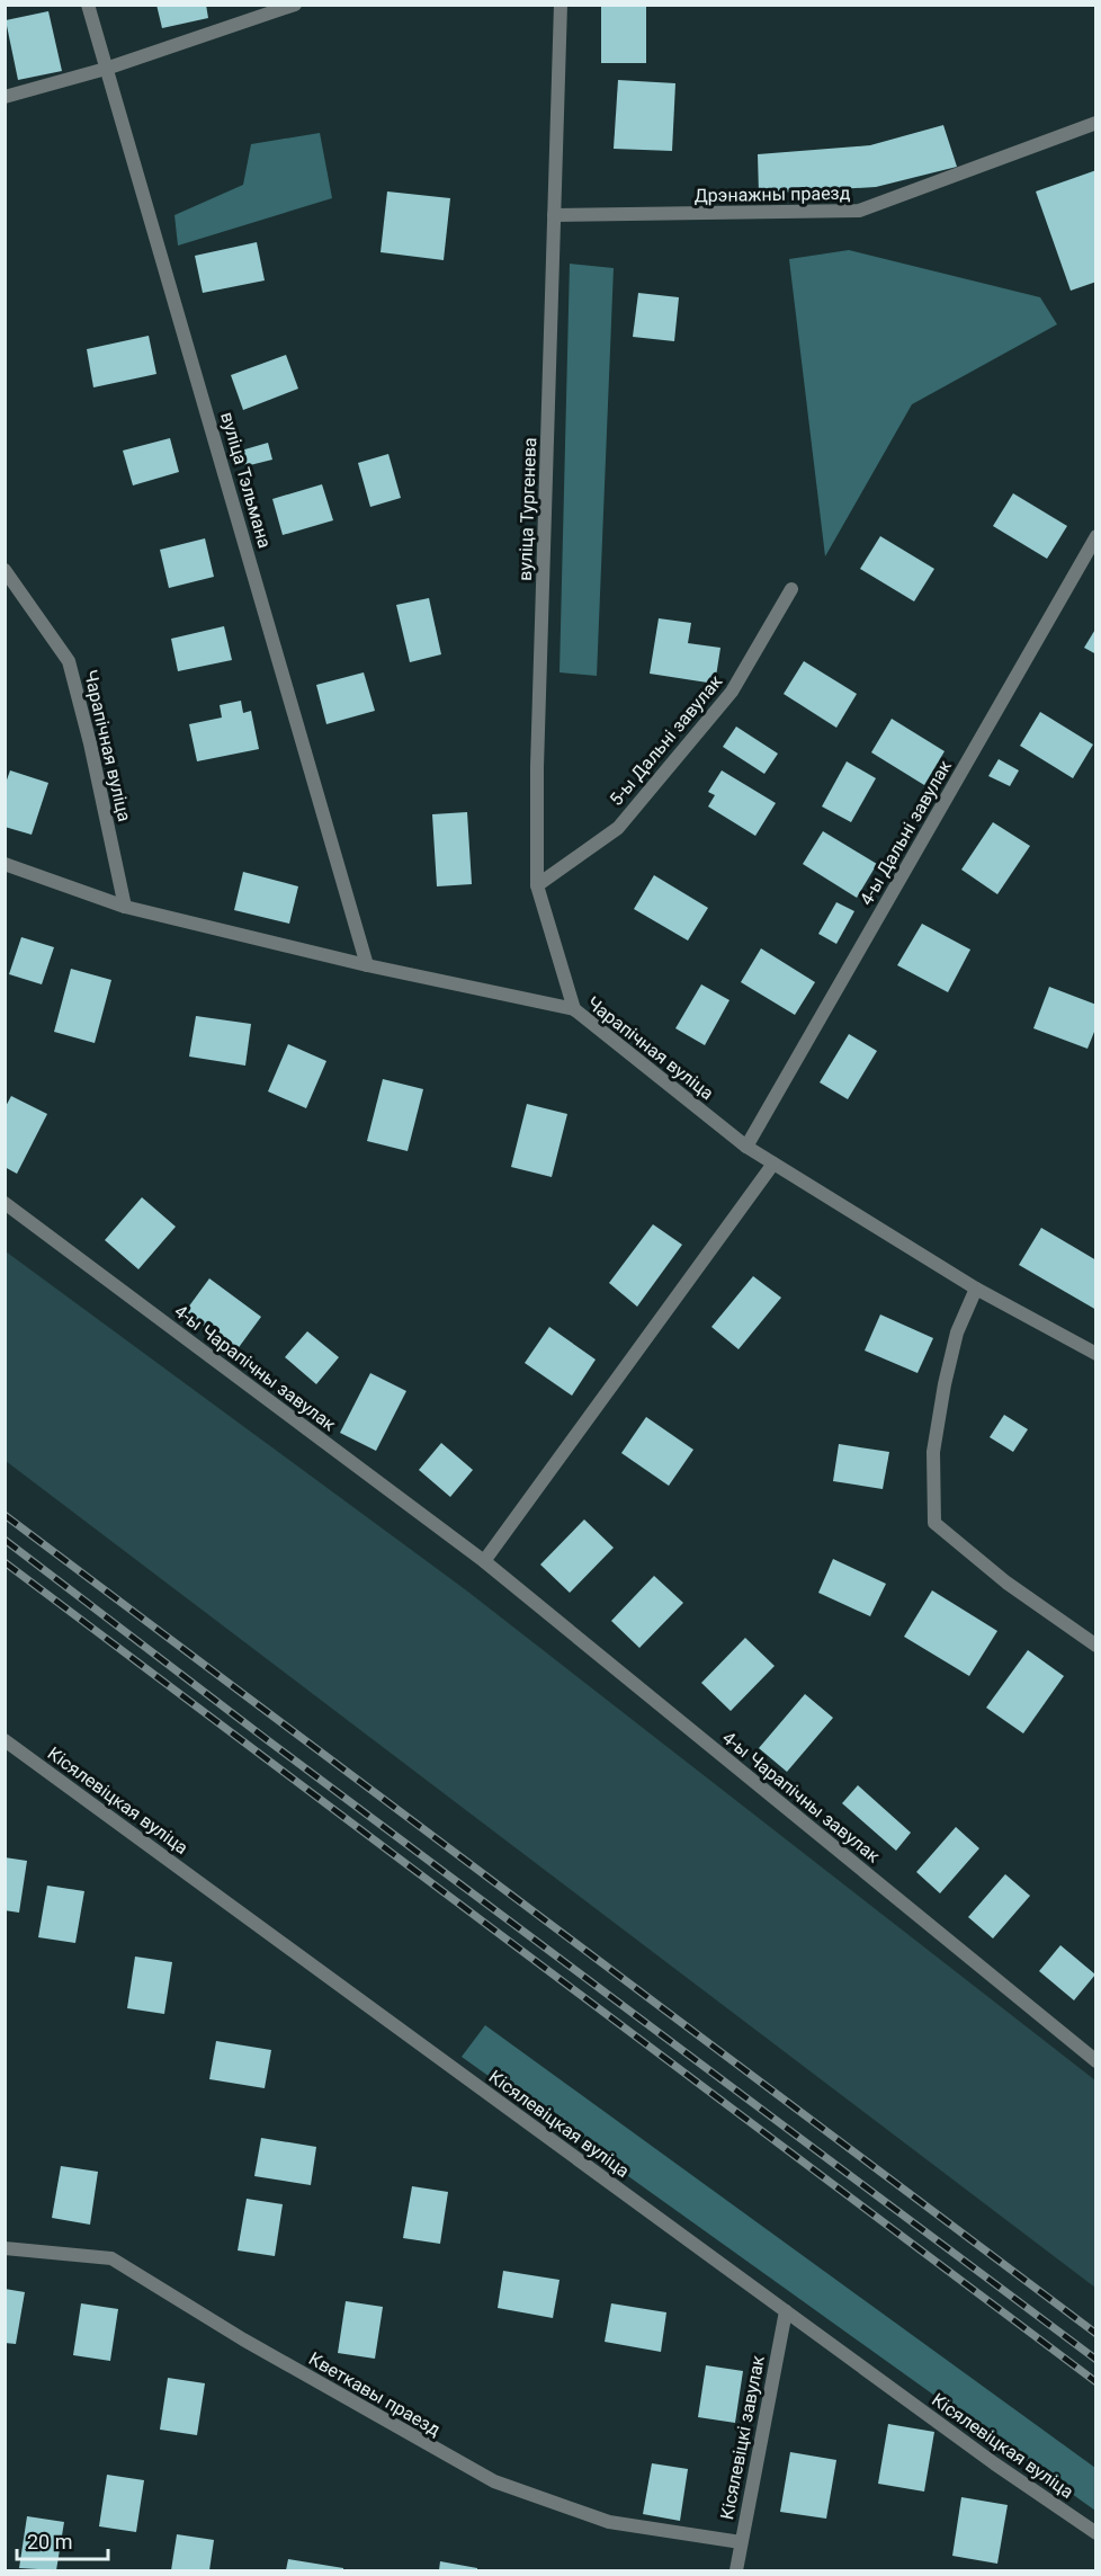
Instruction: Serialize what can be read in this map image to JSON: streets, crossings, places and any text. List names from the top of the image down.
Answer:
{
  "streets": {
    "street": [
      "Дрэнажны праезд",
      "вуліца Тэльмана",
      "вуліца Тургенева",
      "5-ы Дальні завулак",
      "Чарапічная вуліца",
      "4-ы Дальні завулак",
      "4-ы Чарапічны завулак",
      "Кісялевіцкая вуліца",
      "Кветкавы праезд",
      "Кісялевіцкі завулак"
    ]
  },
  "crossings": [
    ["Дрэнажны праезд", "вуліца Тургенева"],
    ["вуліца Тэльмана", "Чарапічная вуліца"],
    ["вуліца Тургенева", "5-ы Дальні завулак"],
    ["вуліца Тургенева", "Чарапічная вуліца"],
    ["Чарапічная вуліца", "4-ы Дальні завулак"],
    ["Кісялевіцкая вуліца", "Кісялевіцкі завулак"],
    ["Кветкавы праезд", "Кісялевіцкі завулак"]
  ],
  "scale_bar": "20 m"
}
